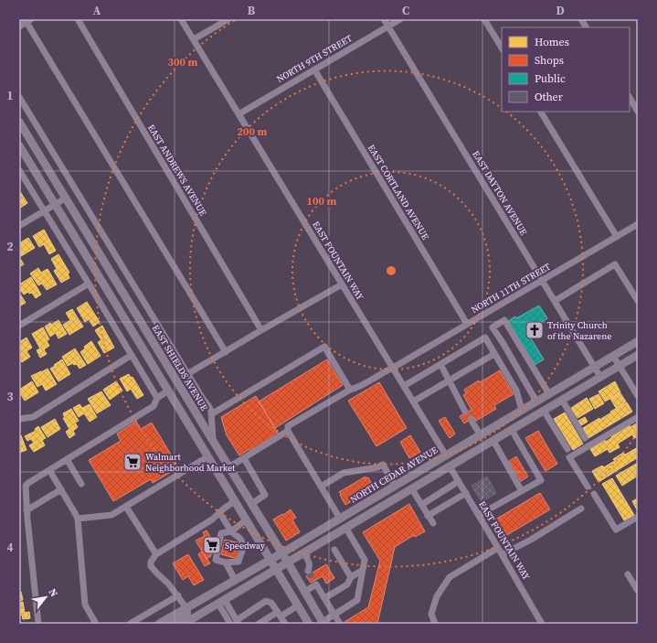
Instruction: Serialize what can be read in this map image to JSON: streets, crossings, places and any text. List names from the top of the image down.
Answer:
{
  "streets": {
    "main road": ["EAST SHIELDS AVENUE", "NORTH CEDAR AVENUE"],
    "street": [
      "NORTH 9TH STREET",
      "EAST ANDREWS AVENUE",
      "EAST CORTLAND AVENUE",
      "EAST DAYTON AVENUE",
      "EAST FOUNTAIN WAY",
      "NORTH 11TH STREET"
    ]
  },
  "crossings": [
    ["NORTH 9TH STREET", "EAST CORTLAND AVENUE"],
    ["NORTH 9TH STREET", "EAST DAYTON AVENUE"],
    ["NORTH 9TH STREET", "EAST FOUNTAIN WAY"],
    ["EAST CORTLAND AVENUE", "NORTH 11TH STREET"],
    ["EAST DAYTON AVENUE", "NORTH 11TH STREET"],
    ["EAST DAYTON AVENUE", "NORTH CEDAR AVENUE"],
    ["EAST FOUNTAIN WAY", "NORTH 11TH STREET"],
    ["EAST FOUNTAIN WAY", "NORTH CEDAR AVENUE"],
    ["NORTH 11TH STREET", "EAST SHIELDS AVENUE"],
    ["EAST SHIELDS AVENUE", "NORTH CEDAR AVENUE"]
  ],
  "places": {
    "church": ["Trinity Church of the Nazarene"],
    "supermarket": ["Walmart Neighborhood Market", "Speedway"]
  },
  "legend": [
    "Homes",
    "Shops",
    "Public",
    "Other"
  ],
  "north": "top right",
  "grid": {
    "columns": [
      "A",
      "B",
      "C",
      "D"
    ],
    "rows": [
      "1",
      "2",
      "3",
      "4"
    ]
  },
  "rings": ["300 m", "200 m", "100 m"]
}
